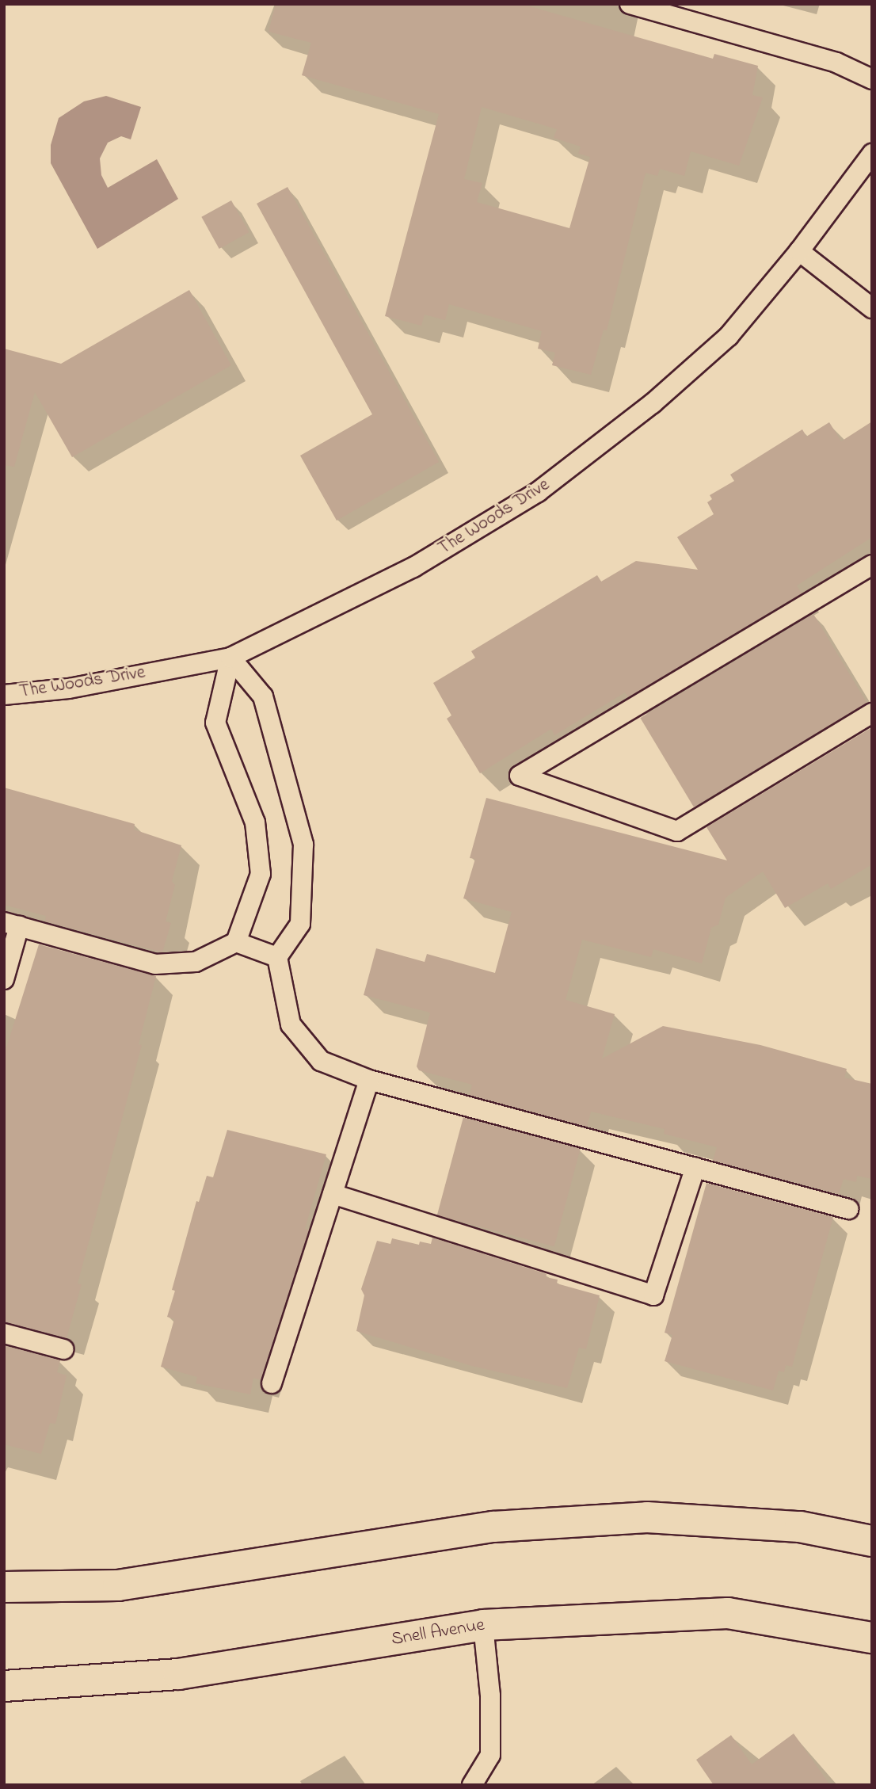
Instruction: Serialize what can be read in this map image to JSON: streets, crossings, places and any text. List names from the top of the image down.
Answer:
{
  "streets": {
    "main road": ["Snell Avenue"],
    "lane": ["The Woods Drive"]
  }
}
